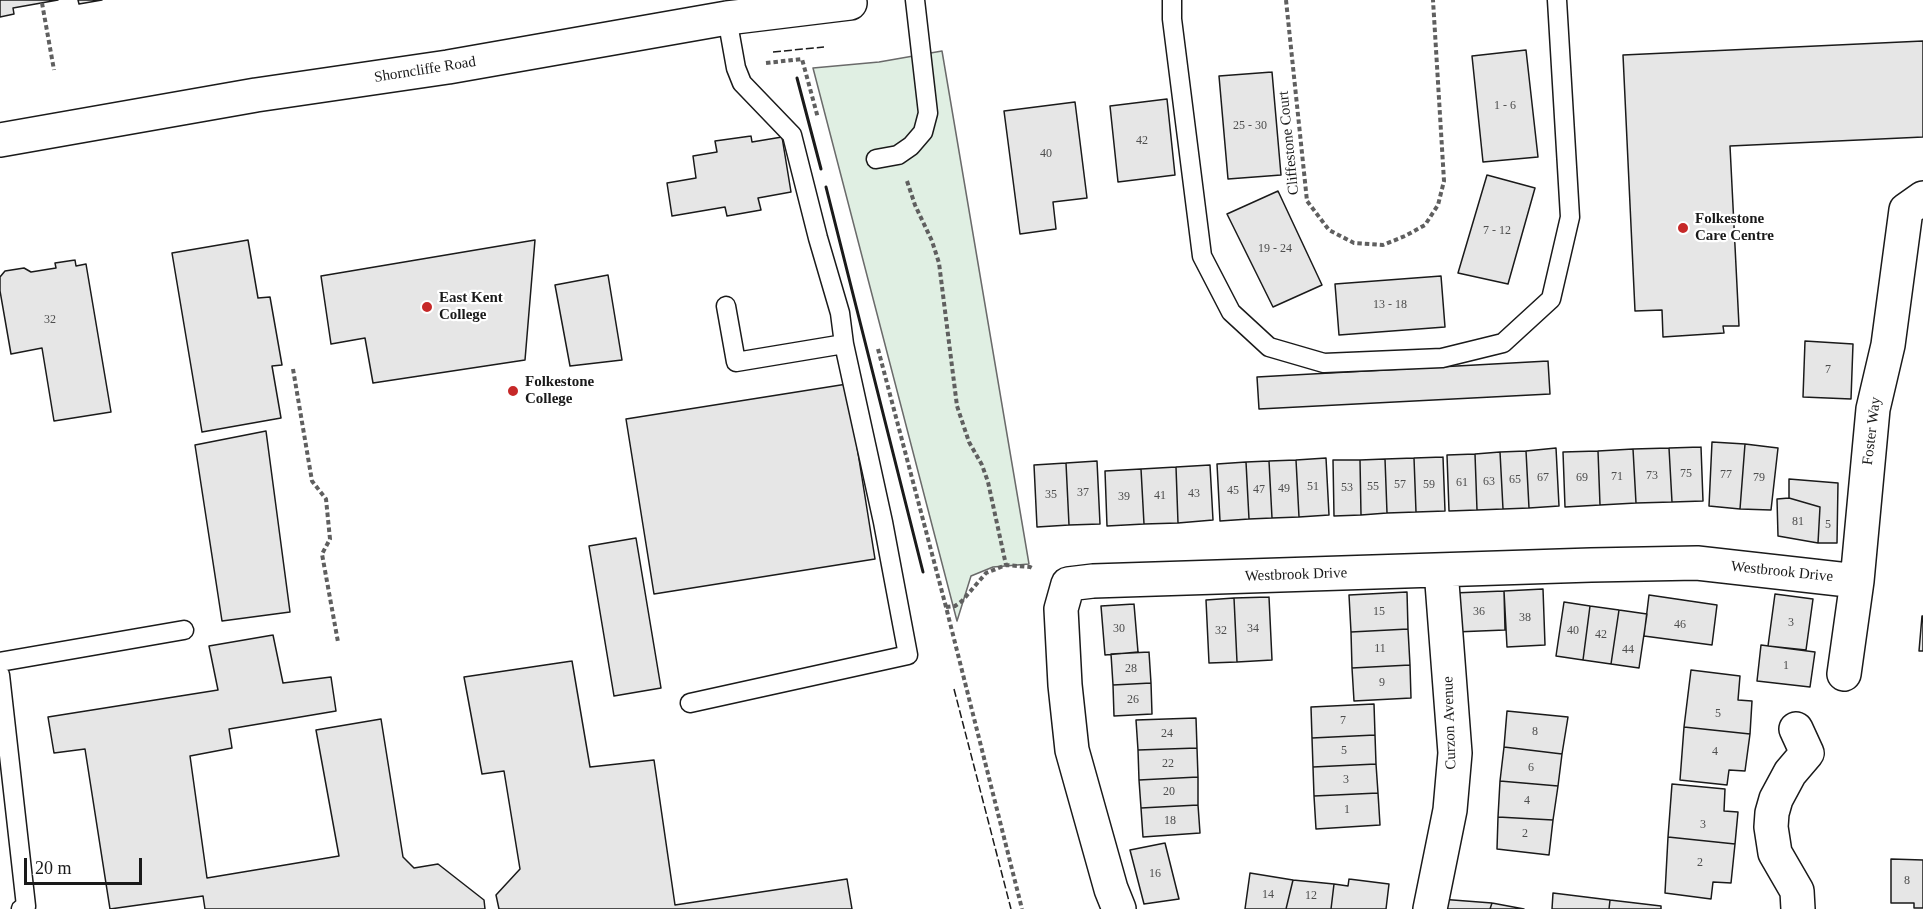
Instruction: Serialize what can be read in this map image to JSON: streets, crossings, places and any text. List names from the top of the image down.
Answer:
{
  "streets": {
    "main road": [
      "Shorncliffe Road",
      "Foster Way",
      "Westbrook Drive",
      "Curzon Avenue"
    ],
    "path": ["Cliffestone Court"]
  },
  "crossings": [
    ["Foster Way", "Westbrook Drive"],
    ["Westbrook Drive", "Curzon Avenue"]
  ],
  "places": ["Folkestone Care Centre", "East Kent College", "Folkestone College"],
  "house_numbers": [
    "1 - 6",
    "25 - 30",
    "42",
    "40",
    "7 - 12",
    "19 - 24",
    "13 - 18",
    "32",
    "7",
    "75",
    "77",
    "73",
    "71",
    "67",
    "69",
    "79",
    "65",
    "63",
    "61",
    "57",
    "59",
    "51",
    "55",
    "53",
    "49",
    "47",
    "45",
    "37",
    "43",
    "35",
    "41",
    "39",
    "81",
    "5",
    "15",
    "36",
    "38",
    "3",
    "46",
    "30",
    "34",
    "32",
    "40",
    "42",
    "11",
    "44",
    "1",
    "28",
    "9",
    "26",
    "5",
    "7",
    "8",
    "24",
    "5",
    "4",
    "22",
    "6",
    "3",
    "20",
    "4",
    "1",
    "18",
    "3",
    "2",
    "2",
    "16",
    "8",
    "14",
    "12"
  ],
  "scale_bar": "20 m"
}
